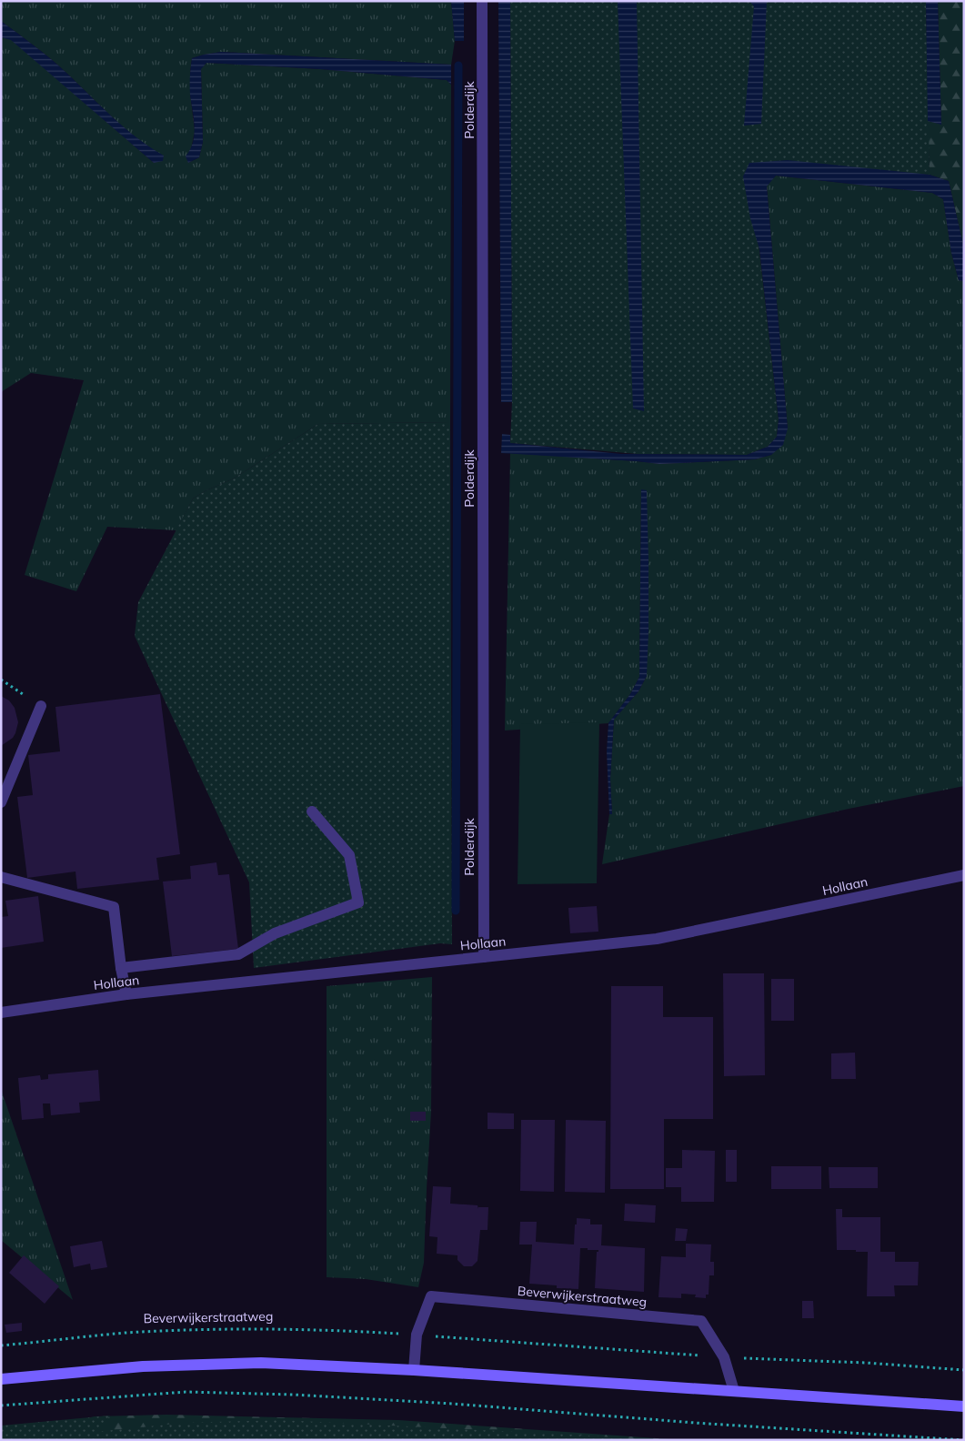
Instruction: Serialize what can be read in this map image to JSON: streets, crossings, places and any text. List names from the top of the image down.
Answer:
{
  "streets": {
    "street": ["Polderdijk", "Hollaan", "Beverwijkerstraatweg"]
  },
  "crossings": [
    ["Polderdijk", "Hollaan"]
  ]
}
